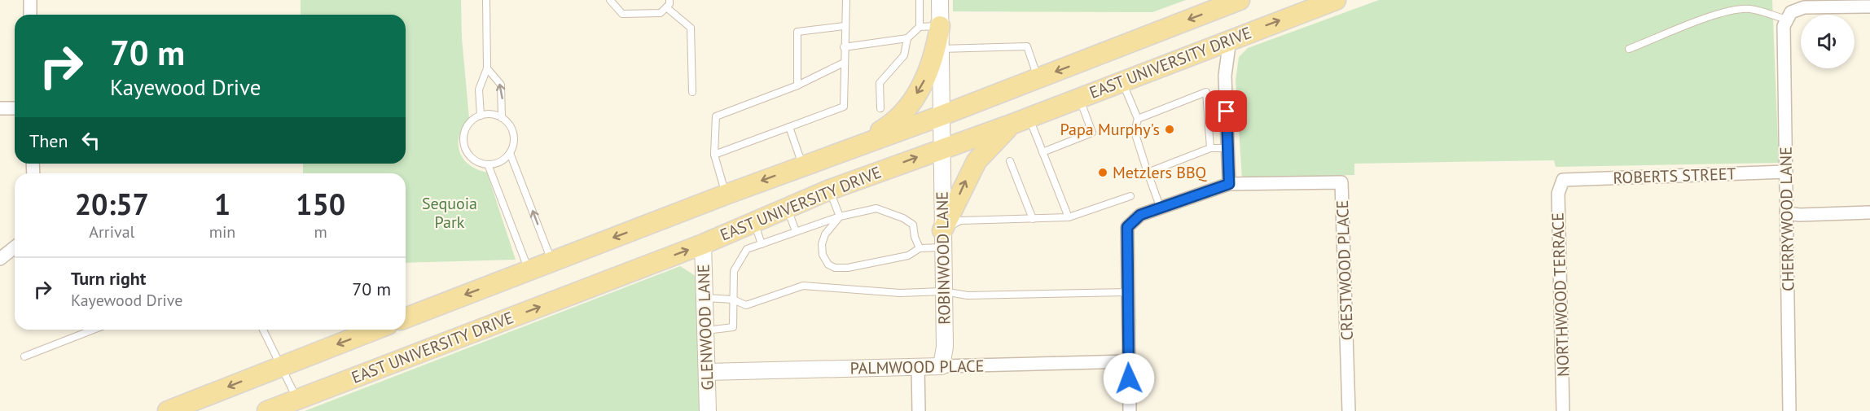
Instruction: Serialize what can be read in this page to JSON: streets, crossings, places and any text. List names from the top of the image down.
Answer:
{
  "streets": {
    "main road": ["EAST UNIVERSITY DRIVE"],
    "street": [
      "ROBERTS STREET",
      "CHERRYWOOD LANE",
      "ROBINWOOD LANE",
      "CRESTWOOD PLACE",
      "NORTHWOOD TERRACE",
      "GLENWOOD LANE",
      "PALMWOOD PLACE"
    ]
  },
  "crossings": [
    ["EAST UNIVERSITY DRIVE", "ROBINWOOD LANE"],
    ["EAST UNIVERSITY DRIVE", "GLENWOOD LANE"],
    ["ROBERTS STREET", "CHERRYWOOD LANE"],
    ["ROBERTS STREET", "NORTHWOOD TERRACE"],
    ["ROBINWOOD LANE", "PALMWOOD PLACE"],
    ["GLENWOOD LANE", "PALMWOOD PLACE"]
  ],
  "parks": ["Sequoia Park"],
  "places": ["Papa Murphy's", "Metzlers BBQ"],
  "page": {
    "turn": ["70 m", "Kayewood Drive"],
    "then": "Then",
    "eta": [
      "20:57",
      "Arrival",
      "1",
      "min",
      "150",
      "m"
    ],
    "list": [
      {
        "name": "Turn right",
        "note": "Kayewood Drive",
        "value": "70 m"
      }
    ]
  }
}
